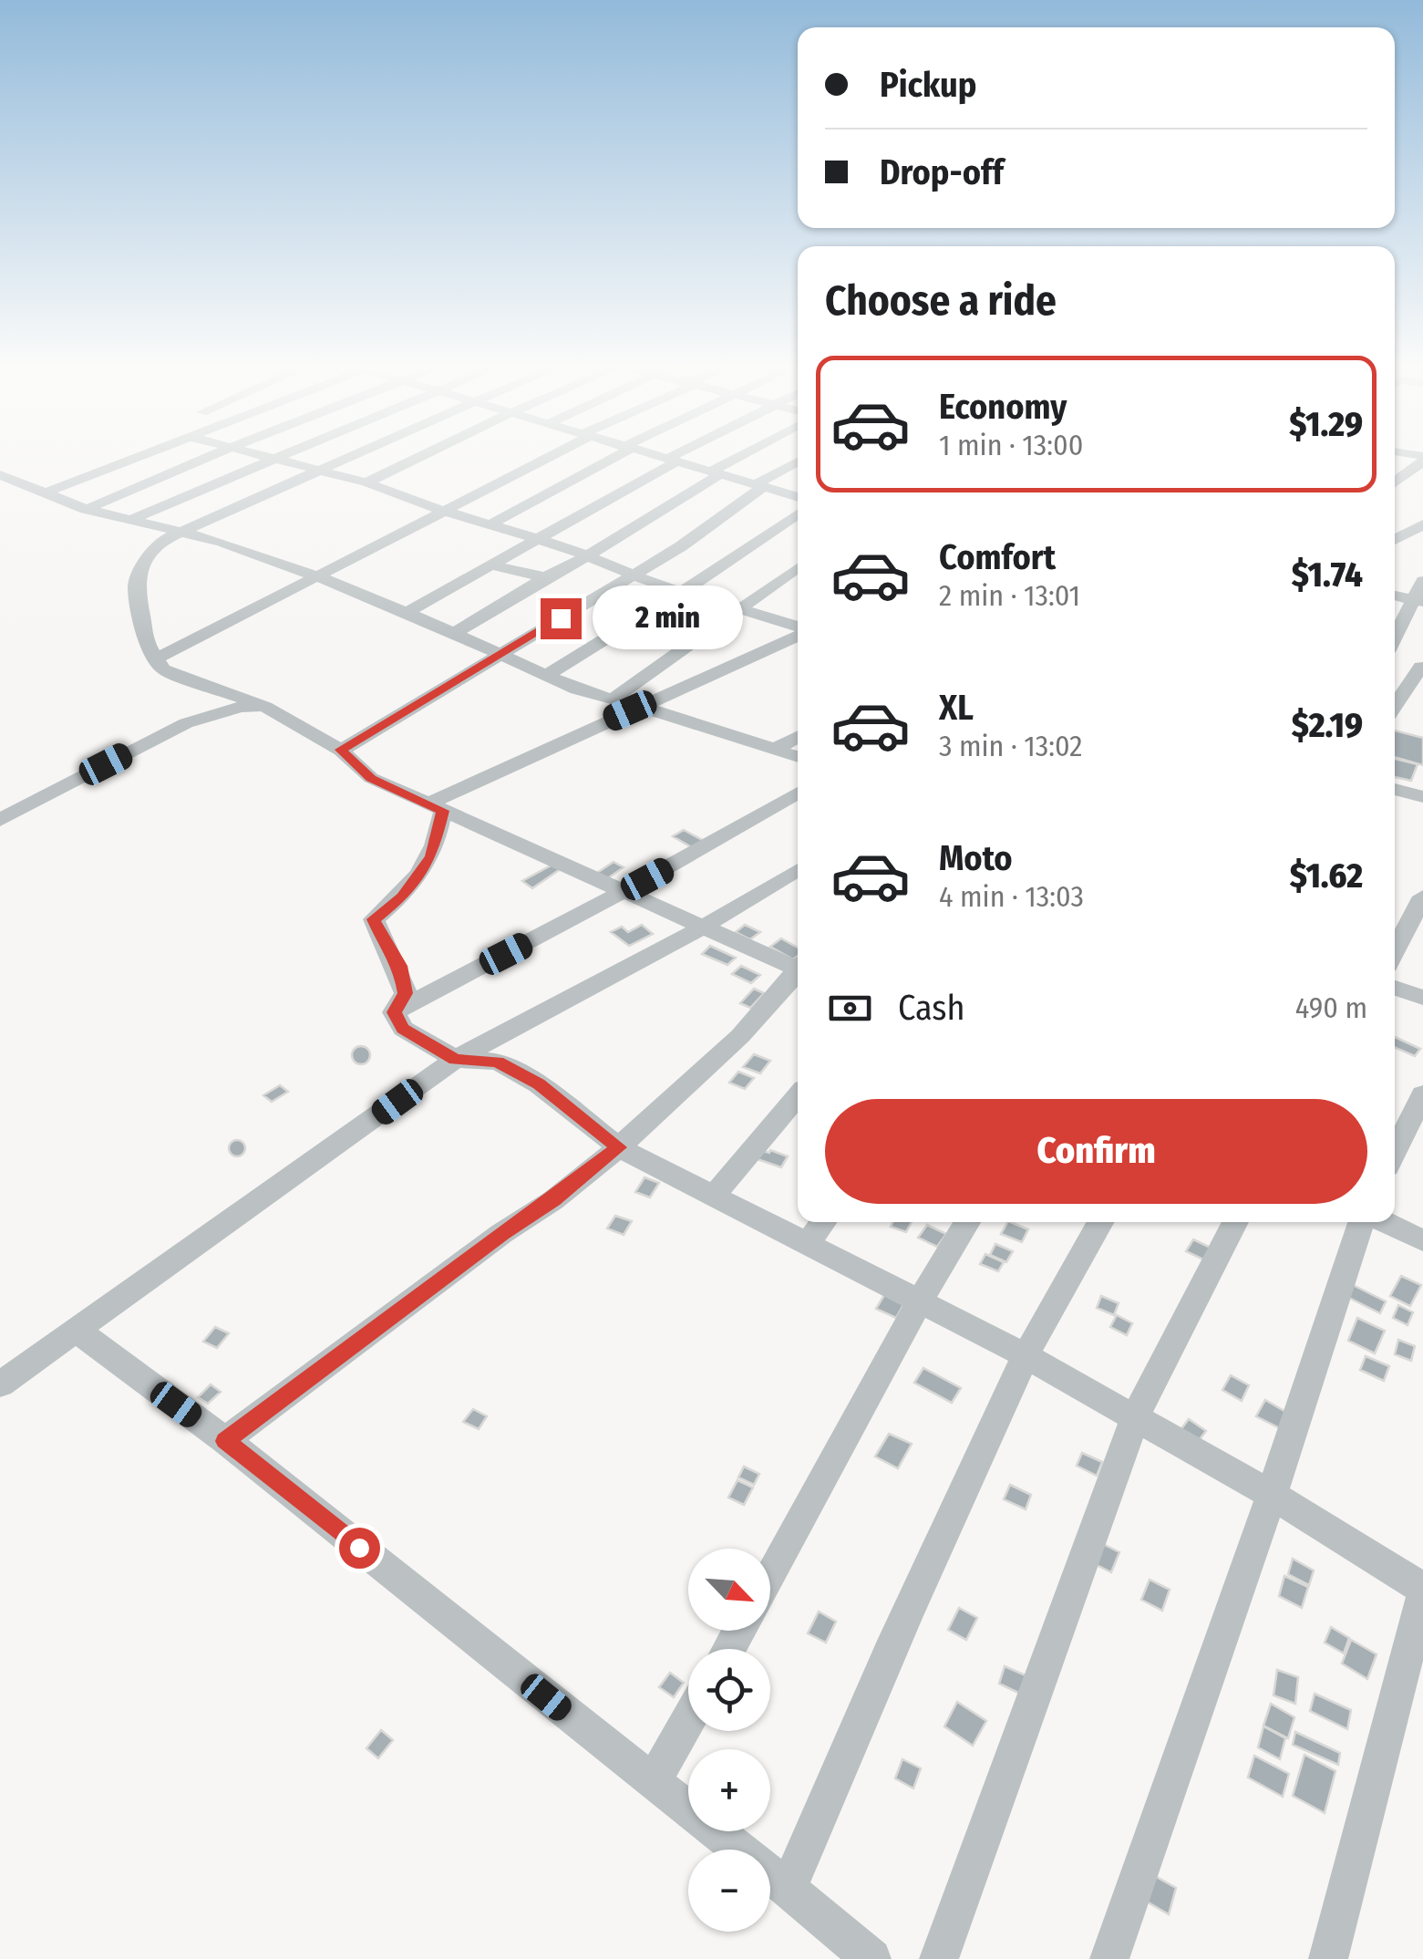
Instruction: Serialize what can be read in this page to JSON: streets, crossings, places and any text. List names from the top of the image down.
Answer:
{
  "north": "bottom right",
  "page": {
    "banner": ["Pickup", "Drop-off"],
    "heading": "Choose a ride",
    "list": [
      {
        "name": "Economy",
        "note": "1 min · 13:00",
        "value": "$1.29"
      },
      {
        "name": "Comfort",
        "note": "2 min · 13:01",
        "value": "$1.74"
      },
      {
        "name": "XL",
        "note": "3 min · 13:02",
        "value": "$2.19"
      },
      {
        "name": "Moto",
        "note": "4 min · 13:03",
        "value": "$1.62"
      }
    ],
    "bubble": "2 min",
    "pay": ["Cash", "490 m"],
    "buttons": "Confirm",
    "map_buttons": ["+", "−"]
  }
}
